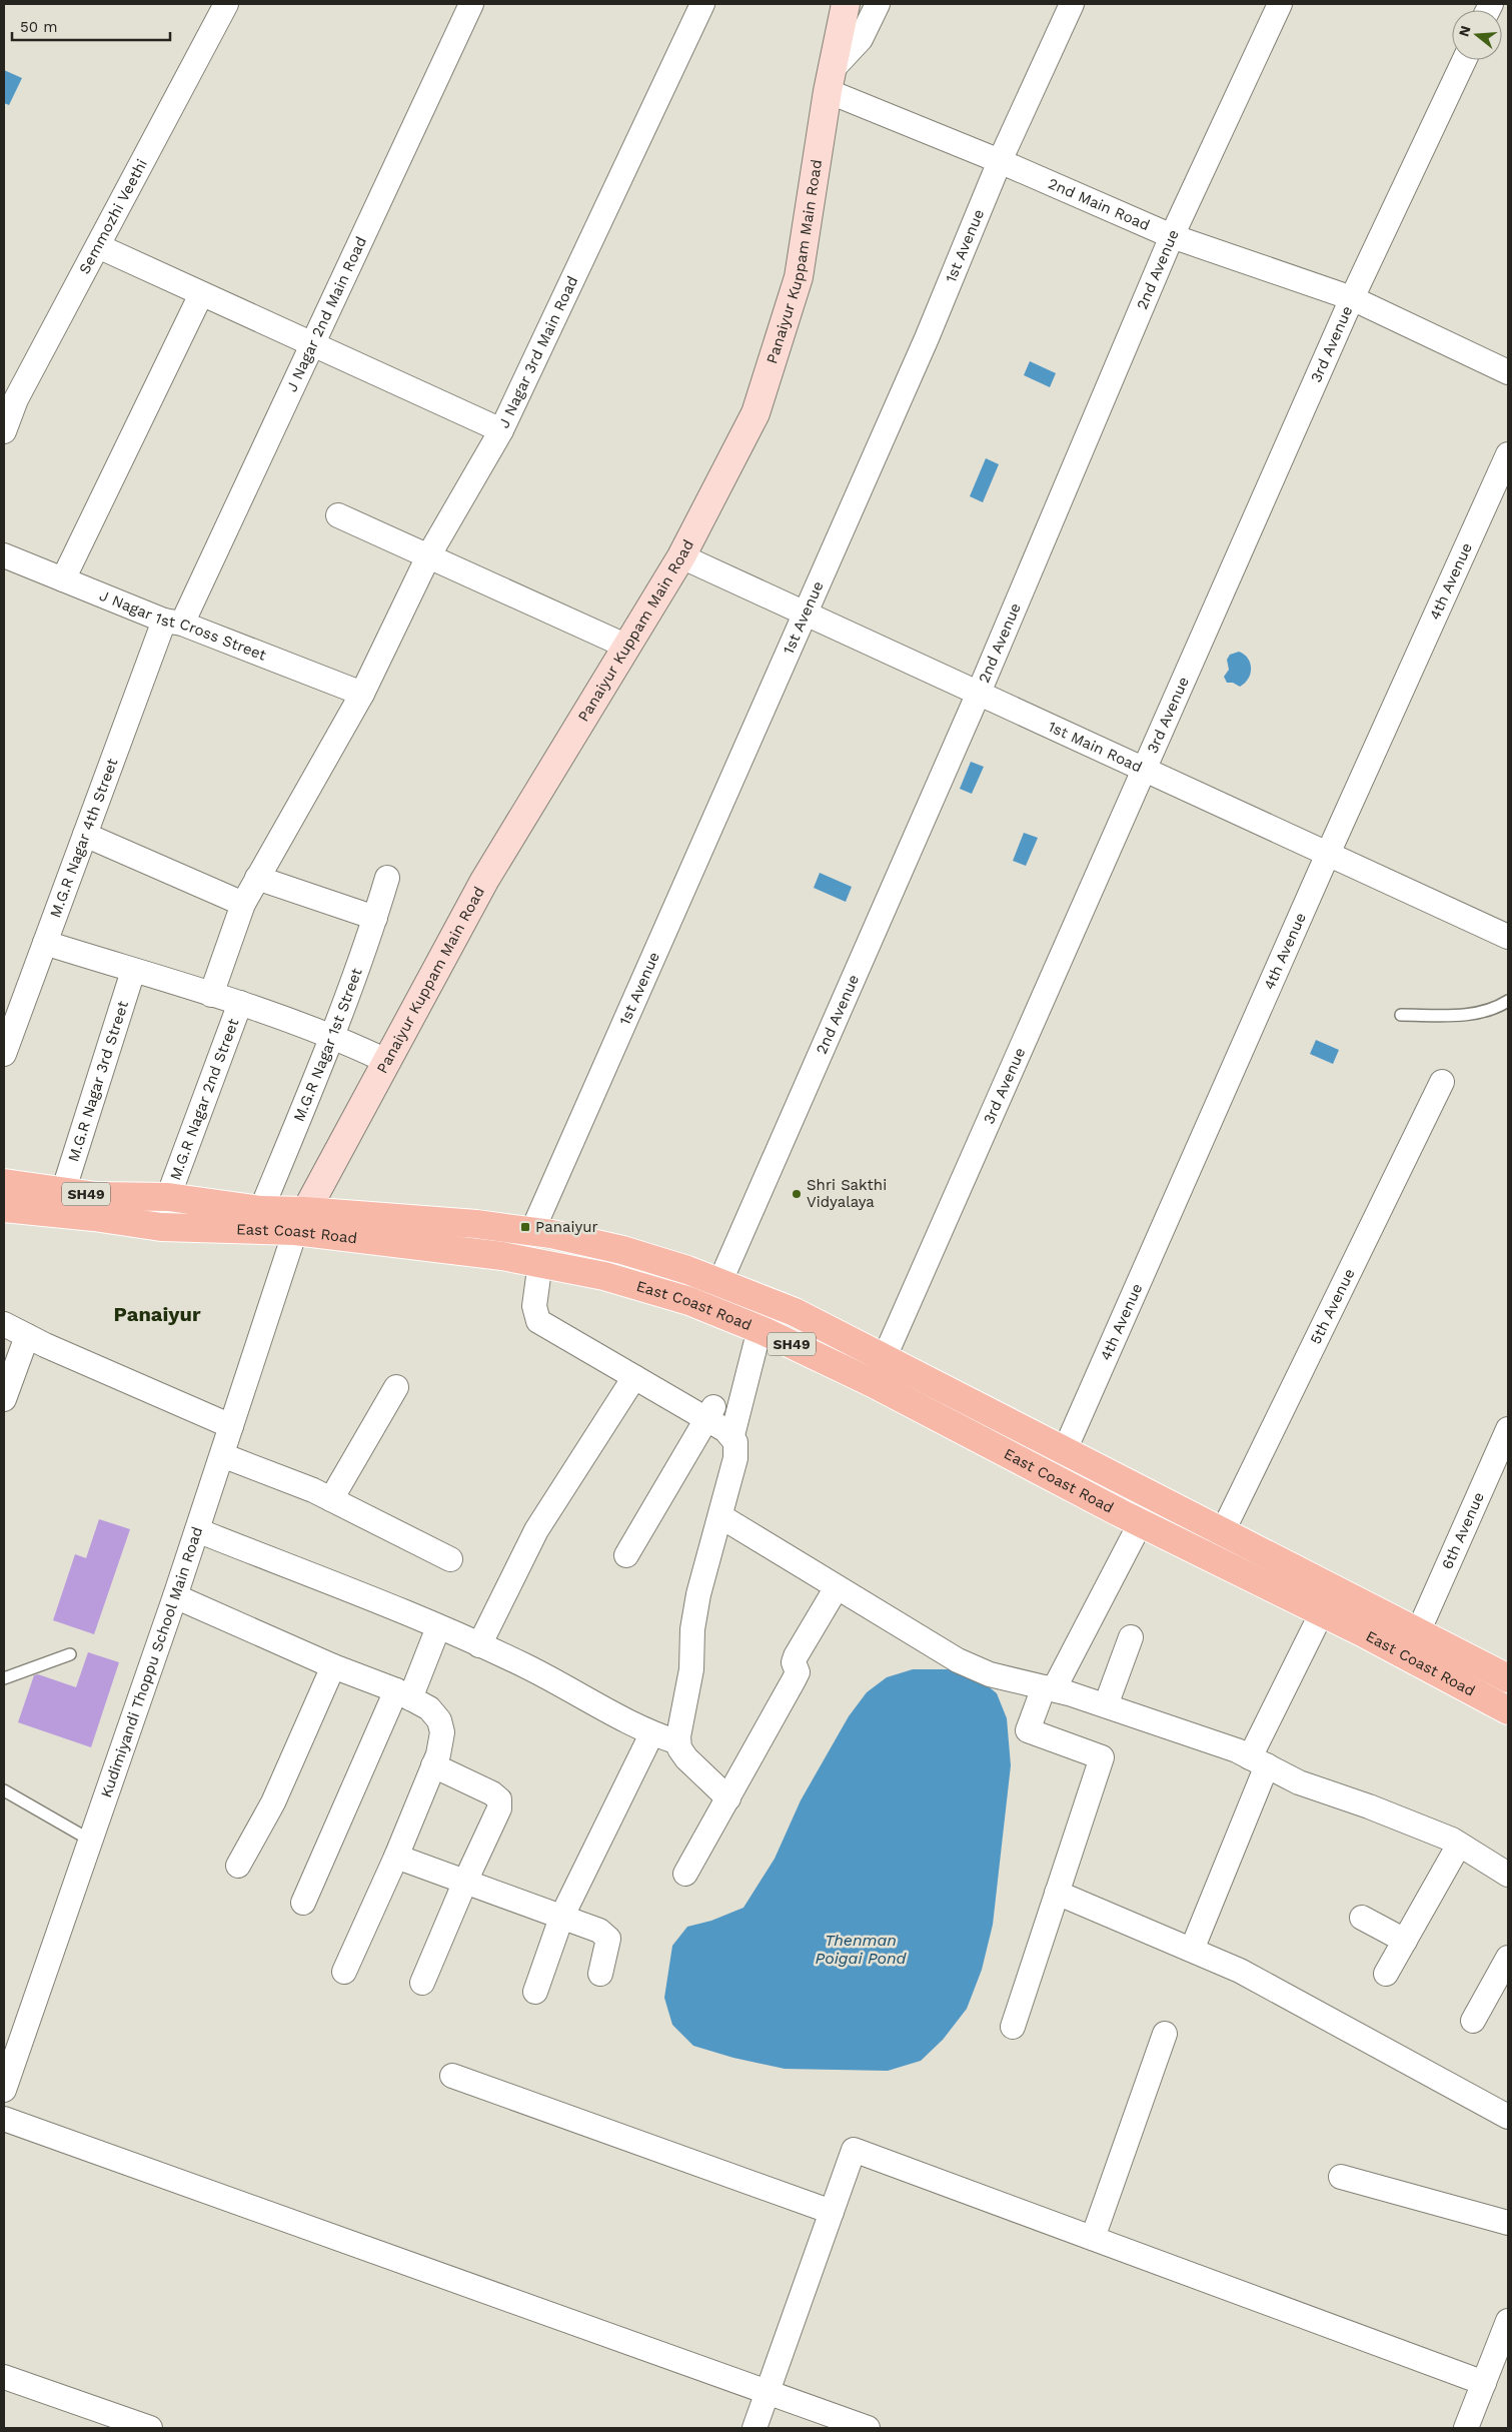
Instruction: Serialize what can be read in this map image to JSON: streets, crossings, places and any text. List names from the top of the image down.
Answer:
{
  "streets": {
    "main road": ["SH49", "East Coast Road"],
    "street": [
      "2nd Main Road",
      "Semmozhi Veethi",
      "1st Avenue",
      "Panaiyur Kuppam Main Road",
      "2nd Avenue",
      "J Nagar 2nd Main Road",
      "3rd Avenue",
      "J Nagar 3rd Main Road",
      "4th Avenue",
      "J Nagar 1st Cross Street",
      "1st Main Road",
      "M.G.R Nagar 4th Street",
      "M.G.R Nagar 1st Street",
      "M.G.R Nagar 3rd Street",
      "M.G.R Nagar 2nd Street",
      "5th Avenue",
      "6th Avenue",
      "Kudimiyandi Thoppu School Main Road"
    ]
  },
  "crossings": [
    ["2nd Main Road", "1st Avenue"],
    ["2nd Main Road", "Panaiyur Kuppam Main Road"],
    ["2nd Main Road", "2nd Avenue"],
    ["2nd Main Road", "3rd Avenue"],
    ["1st Avenue", "1st Main Road"],
    ["1st Avenue", "East Coast Road"],
    ["Panaiyur Kuppam Main Road", "1st Main Road"],
    ["Panaiyur Kuppam Main Road", "East Coast Road"],
    ["Panaiyur Kuppam Main Road", "Kudimiyandi Thoppu School Main Road"],
    ["2nd Avenue", "1st Main Road"],
    ["2nd Avenue", "East Coast Road"],
    ["J Nagar 2nd Main Road", "J Nagar 1st Cross Street"],
    ["J Nagar 2nd Main Road", "M.G.R Nagar 4th Street"],
    ["3rd Avenue", "1st Main Road"],
    ["3rd Avenue", "East Coast Road"],
    ["J Nagar 3rd Main Road", "J Nagar 1st Cross Street"],
    ["4th Avenue", "1st Main Road"],
    ["4th Avenue", "East Coast Road"],
    ["J Nagar 1st Cross Street", "M.G.R Nagar 4th Street"],
    ["M.G.R Nagar 1st Street", "East Coast Road"],
    ["M.G.R Nagar 3rd Street", "East Coast Road"],
    ["M.G.R Nagar 2nd Street", "East Coast Road"],
    ["East Coast Road", "5th Avenue"],
    ["East Coast Road", "6th Avenue"],
    ["East Coast Road", "Kudimiyandi Thoppu School Main Road"]
  ],
  "districts": ["Panaiyur"],
  "water": ["Thenman Poigai Pond"],
  "places": {
    "other": ["Shri Sakthi Vidyalaya"],
    "transit": ["Panaiyur"]
  },
  "scale_bar": "50 m",
  "north": "left"
}
